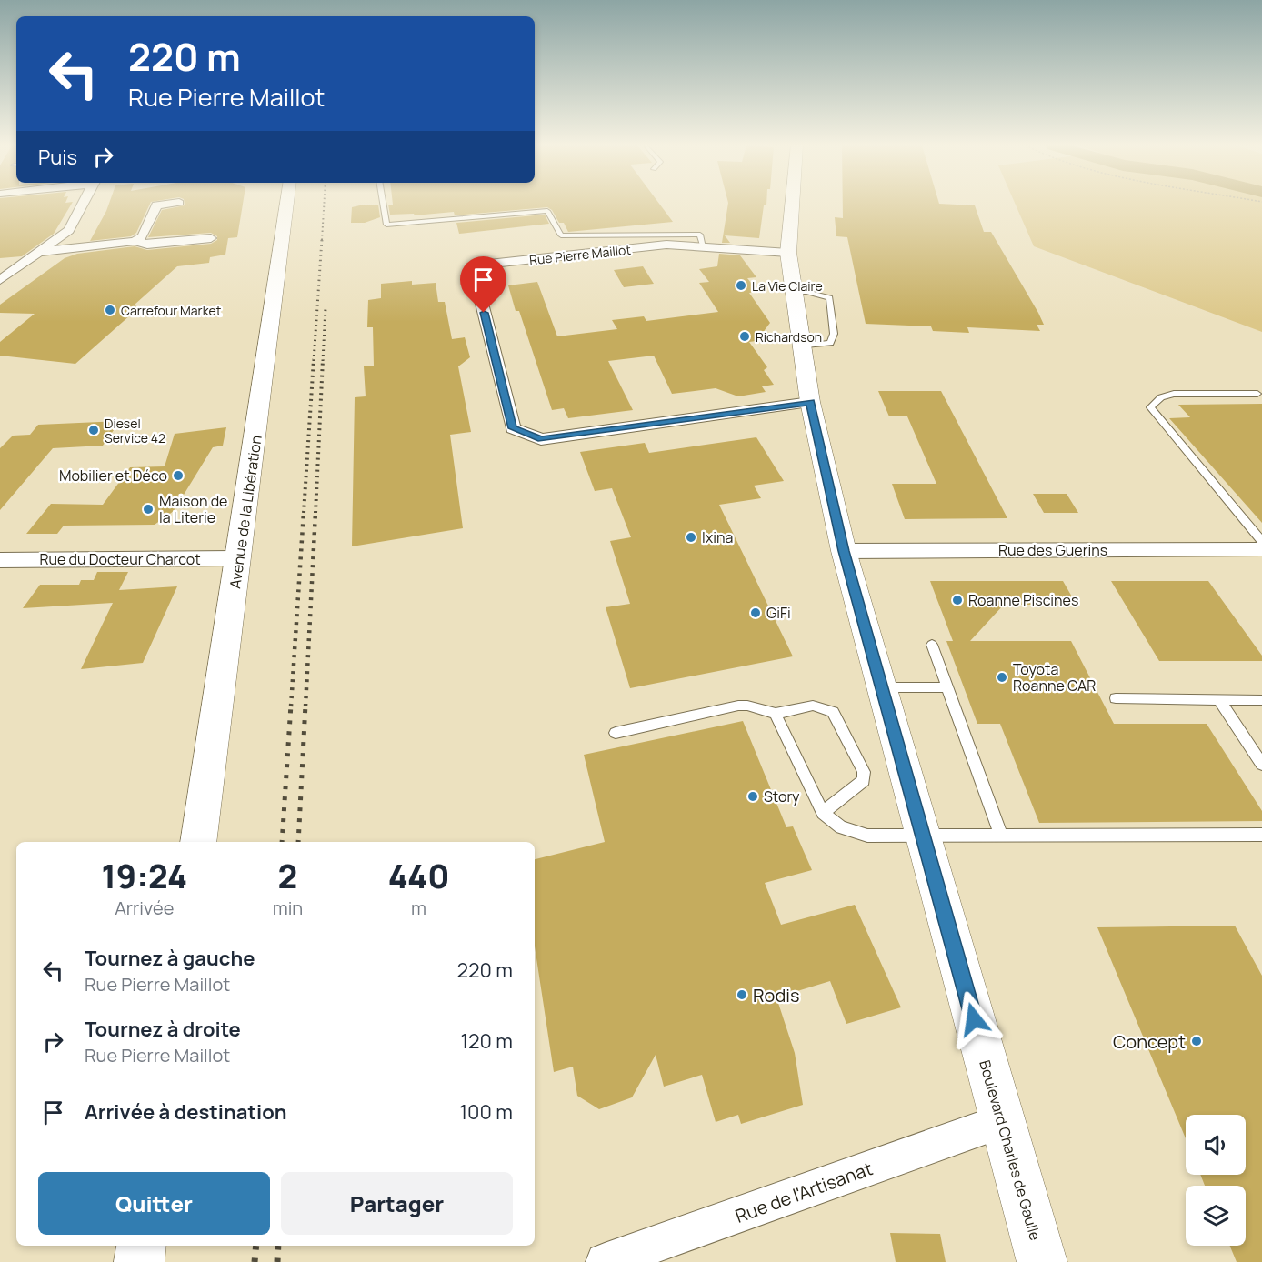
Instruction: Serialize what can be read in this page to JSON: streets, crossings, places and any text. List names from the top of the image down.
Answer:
{
  "streets": {
    "street": [
      "Rue Pierre Maillot",
      "Avenue de la Libération",
      "Rue des Guerins",
      "Rue du Docteur Charcot",
      "Boulevard Charles de Gaulle",
      "Rue de l'Artisanat"
    ]
  },
  "crossings": [
    ["Rue Pierre Maillot", "Boulevard Charles de Gaulle"],
    ["Avenue de la Libération", "Rue du Docteur Charcot"],
    ["Rue des Guerins", "Boulevard Charles de Gaulle"],
    ["Boulevard Charles de Gaulle", "Rue de l'Artisanat"]
  ],
  "places": [
    "La Vie Claire",
    "Carrefour Market",
    "Richardson",
    "Diesel Service 42",
    "Mobilier et Déco",
    "Maison de la Literie",
    "Ixina",
    "Roanne Piscines",
    "GiFi",
    "Toyota Roanne CAR",
    "Story",
    "Rodis",
    "Concept"
  ],
  "page": {
    "turn": ["220 m", "Rue Pierre Maillot"],
    "then": "Puis",
    "eta": [
      "19:24",
      "Arrivée",
      "2",
      "min",
      "440",
      "m"
    ],
    "list": [
      {
        "name": "Tournez à gauche",
        "note": "Rue Pierre Maillot",
        "value": "220 m"
      },
      {
        "name": "Tournez à droite",
        "note": "Rue Pierre Maillot",
        "value": "120 m"
      },
      {
        "name": "Arrivée à destination",
        "value": "100 m"
      }
    ],
    "buttons": ["Quitter", "Partager"]
  }
}
